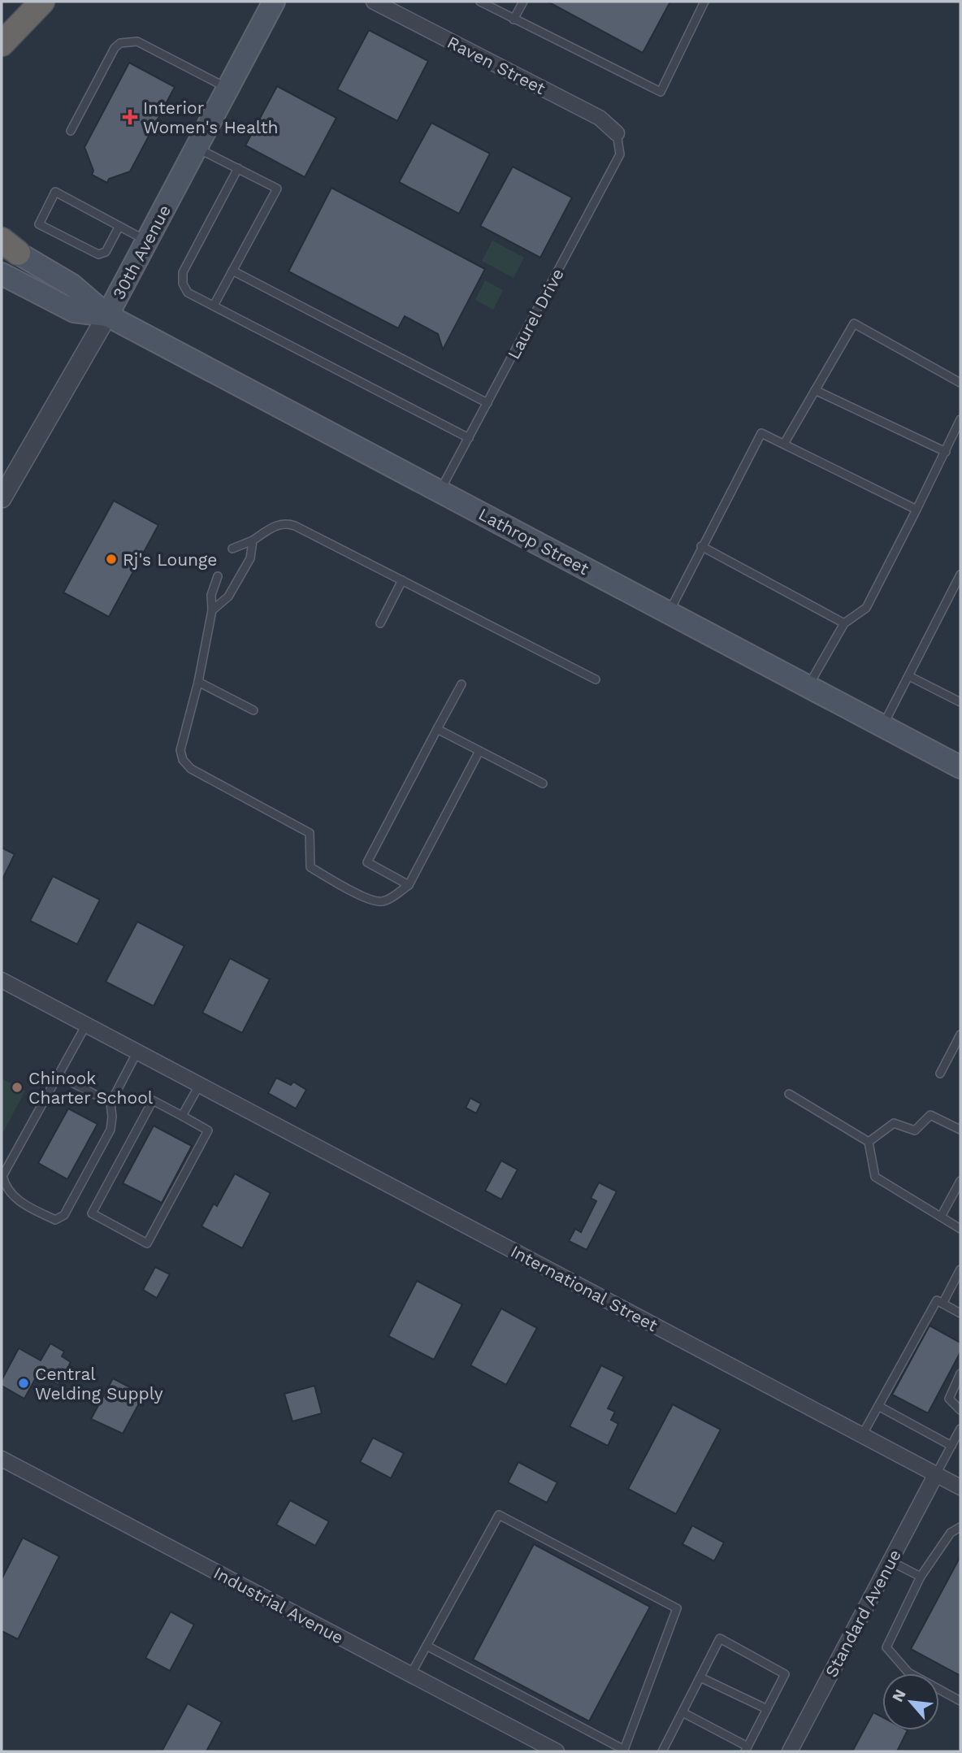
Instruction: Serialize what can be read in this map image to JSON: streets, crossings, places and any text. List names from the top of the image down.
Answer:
{
  "streets": {
    "main road": ["30th Avenue", "Lathrop Street"],
    "street": [
      "Raven Street",
      "International Street",
      "Industrial Avenue",
      "Standard Avenue"
    ],
    "lane": ["Laurel Drive"]
  },
  "crossings": [
    ["Raven Street", "Laurel Drive"],
    ["30th Avenue", "Lathrop Street"],
    ["Laurel Drive", "Lathrop Street"],
    ["International Street", "Standard Avenue"]
  ],
  "places": {
    "health": ["Interior Women's Health"],
    "other": ["Rj's Lounge", "Chinook Charter School", "Central Welding Supply"]
  },
  "north": "top left"
}
